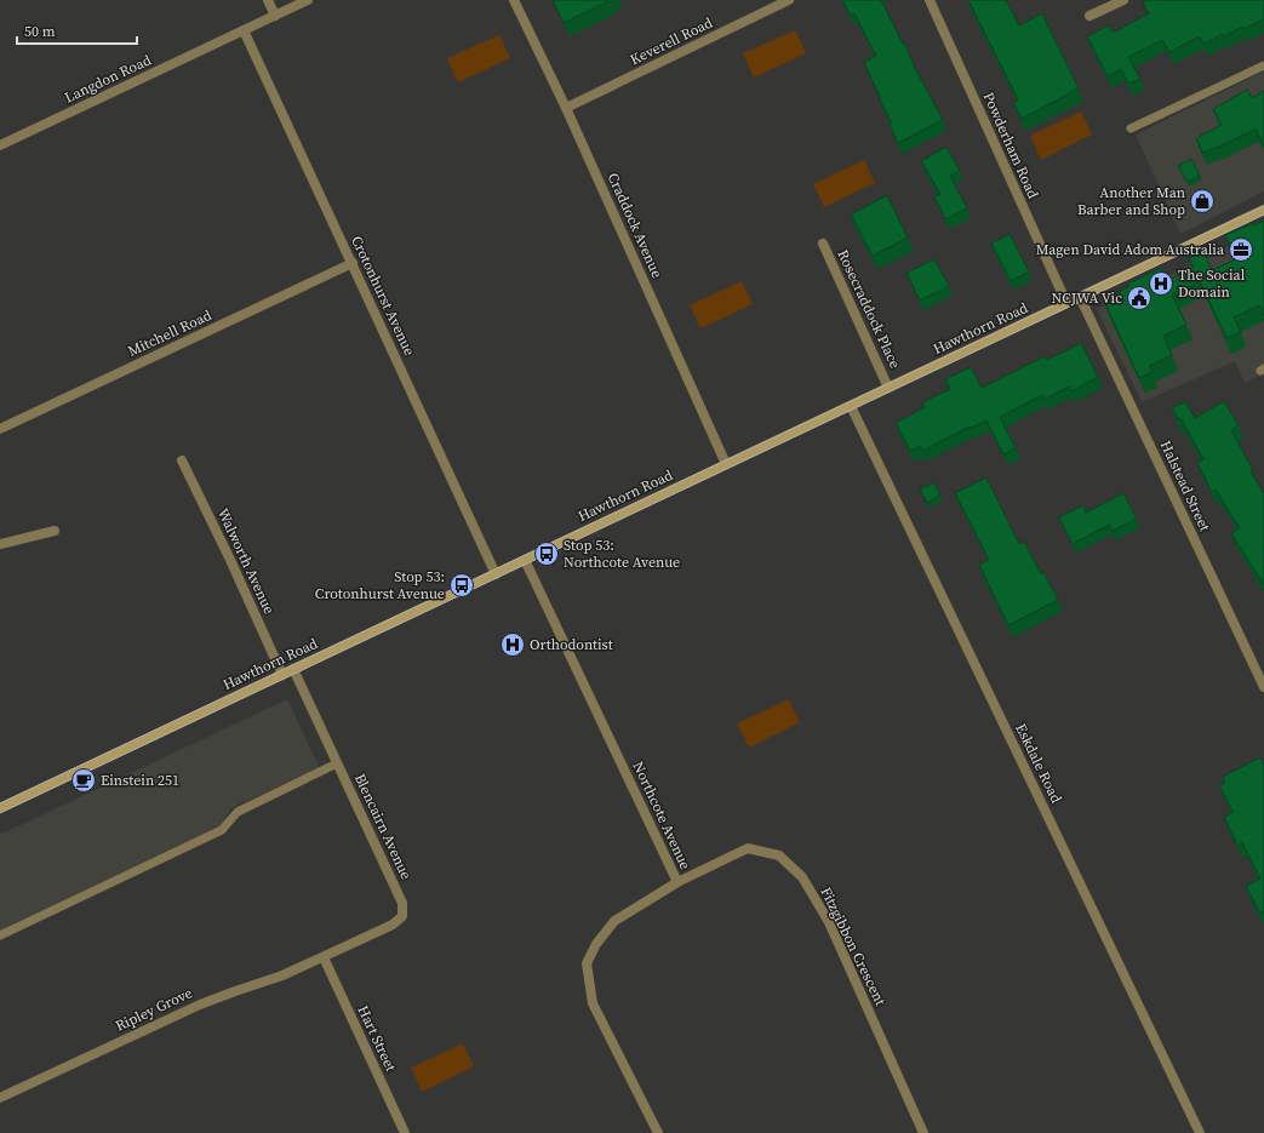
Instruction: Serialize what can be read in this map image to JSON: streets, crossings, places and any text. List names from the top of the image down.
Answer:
{
  "streets": {
    "main road": ["Hawthorn Road"],
    "street": [
      "Keverell Road",
      "Langdon Road",
      "Powderham Road",
      "Craddock Avenue",
      "Crotonhurst Avenue",
      "Rosecraddock Place",
      "Mitchell Road",
      "Halstead Street",
      "Walworth Avenue",
      "Eskdale Road",
      "Northcote Avenue",
      "Blencairn Avenue",
      "Fitzgibbon Crescent",
      "Ripley Grove",
      "Hart Street"
    ]
  },
  "crossings": [
    ["Keverell Road", "Craddock Avenue"],
    ["Langdon Road", "Crotonhurst Avenue"],
    ["Powderham Road", "Hawthorn Road"],
    ["Craddock Avenue", "Hawthorn Road"],
    ["Crotonhurst Avenue", "Hawthorn Road"],
    ["Crotonhurst Avenue", "Mitchell Road"],
    ["Rosecraddock Place", "Hawthorn Road"],
    ["Hawthorn Road", "Halstead Street"],
    ["Hawthorn Road", "Walworth Avenue"],
    ["Hawthorn Road", "Eskdale Road"],
    ["Hawthorn Road", "Northcote Avenue"],
    ["Hawthorn Road", "Blencairn Avenue"],
    ["Northcote Avenue", "Fitzgibbon Crescent"],
    ["Blencairn Avenue", "Ripley Grove"],
    ["Blencairn Avenue", "Hart Street"],
    ["Ripley Grove", "Hart Street"]
  ],
  "places": {
    "shop": ["Another Man Barber and Shop"],
    "office": ["Magen David Adom Australia"],
    "hospital": ["The Social Domain", "Orthodontist"],
    "public building": ["NCJWA Vic"],
    "bus stop": ["Stop 53: Northcote Avenue", "Stop 53: Crotonhurst Avenue"],
    "cafe": ["Einstein 251"]
  },
  "scale_bar": "50 m"
}
